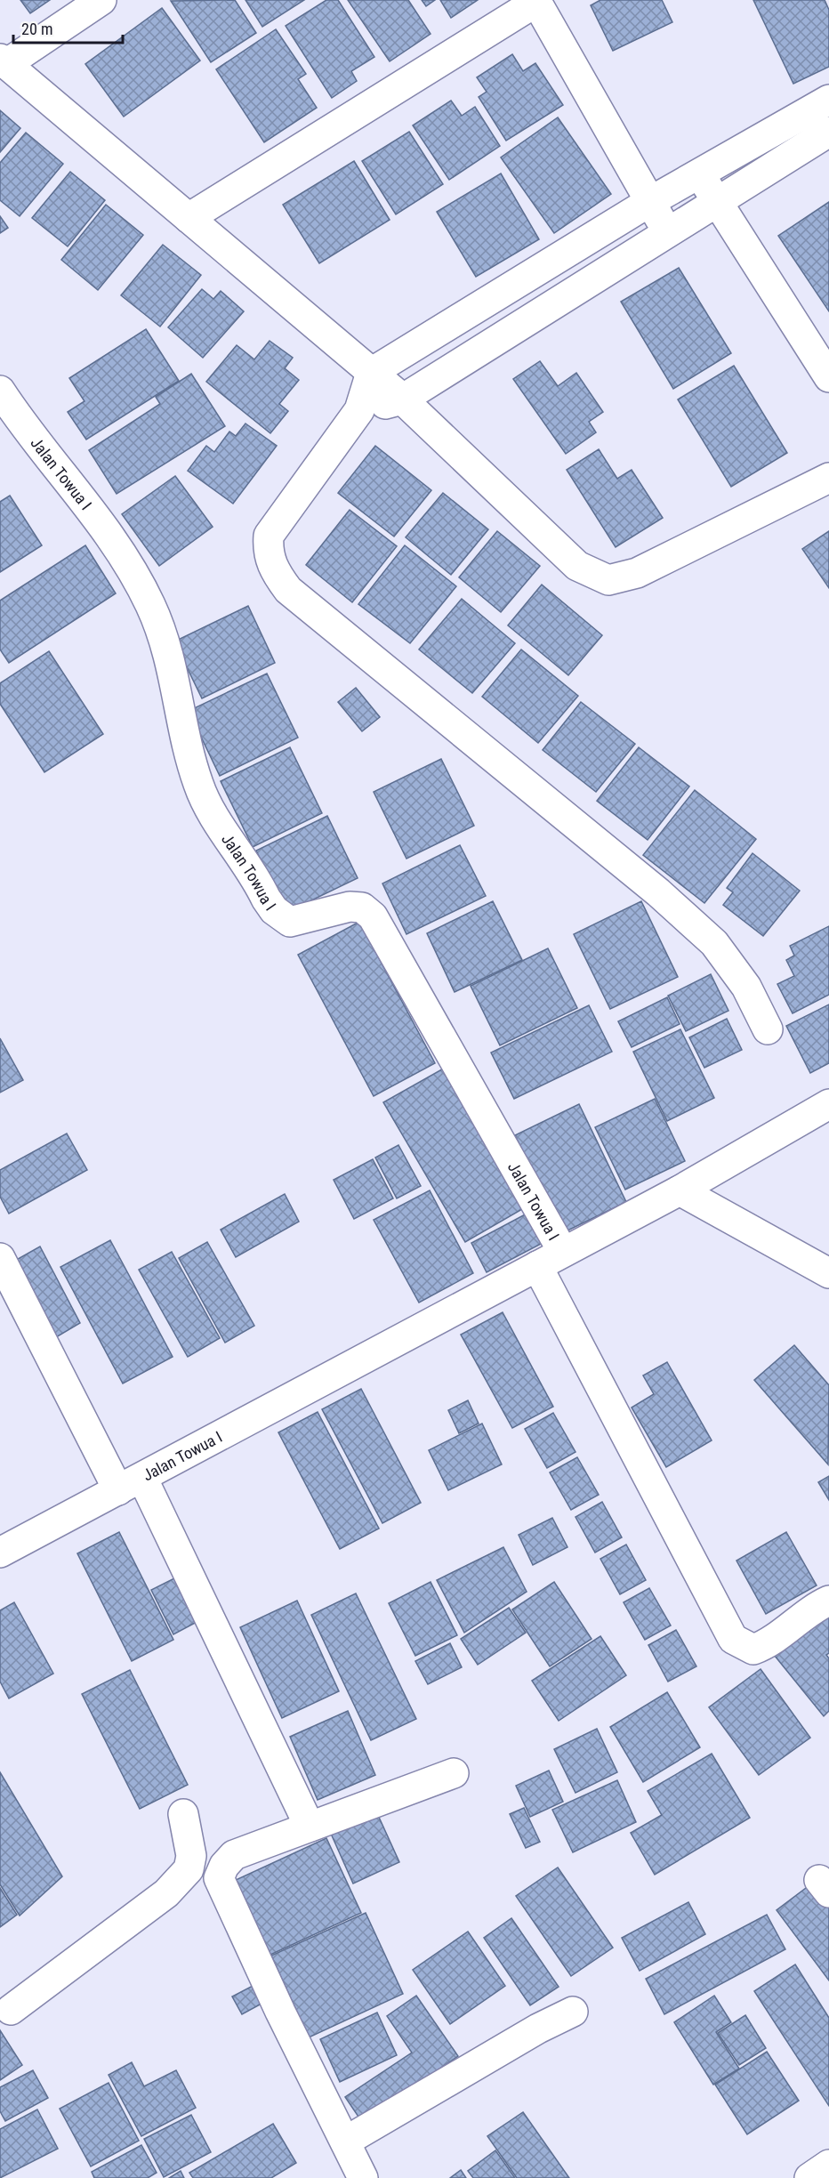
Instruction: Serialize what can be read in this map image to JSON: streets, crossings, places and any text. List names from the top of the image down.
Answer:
{
  "streets": {
    "street": ["Jalan Towua I"]
  },
  "scale_bar": "20 m"
}
